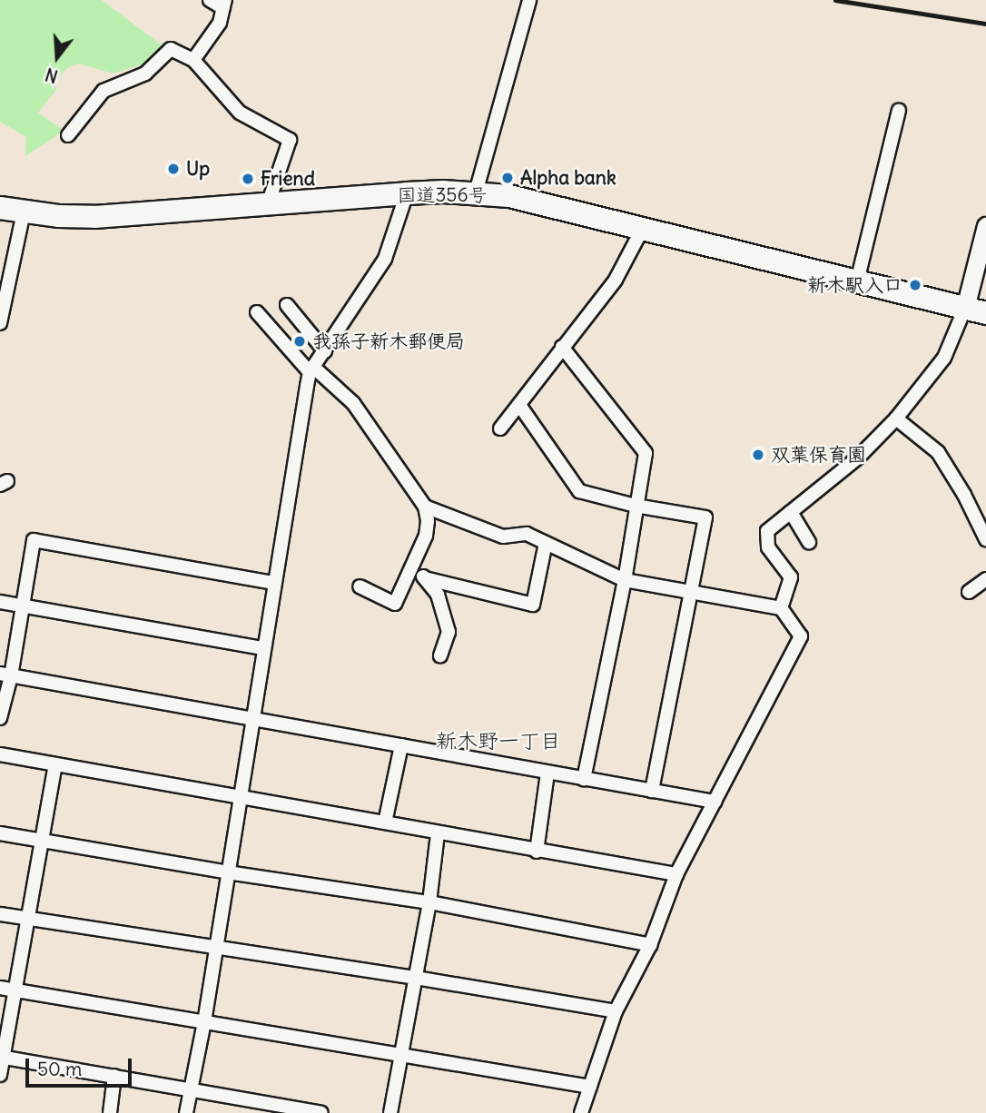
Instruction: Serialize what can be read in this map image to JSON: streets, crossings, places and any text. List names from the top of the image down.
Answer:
{
  "streets": {
    "highway": ["国道356号"]
  },
  "districts": ["新木野一丁目"],
  "places": [
    "Up",
    "Alpha bank",
    "Friend",
    "新木駅入口",
    "我孫子新木郵便局",
    "双葉保育園"
  ],
  "scale_bar": "50 m",
  "north": "bottom"
}
